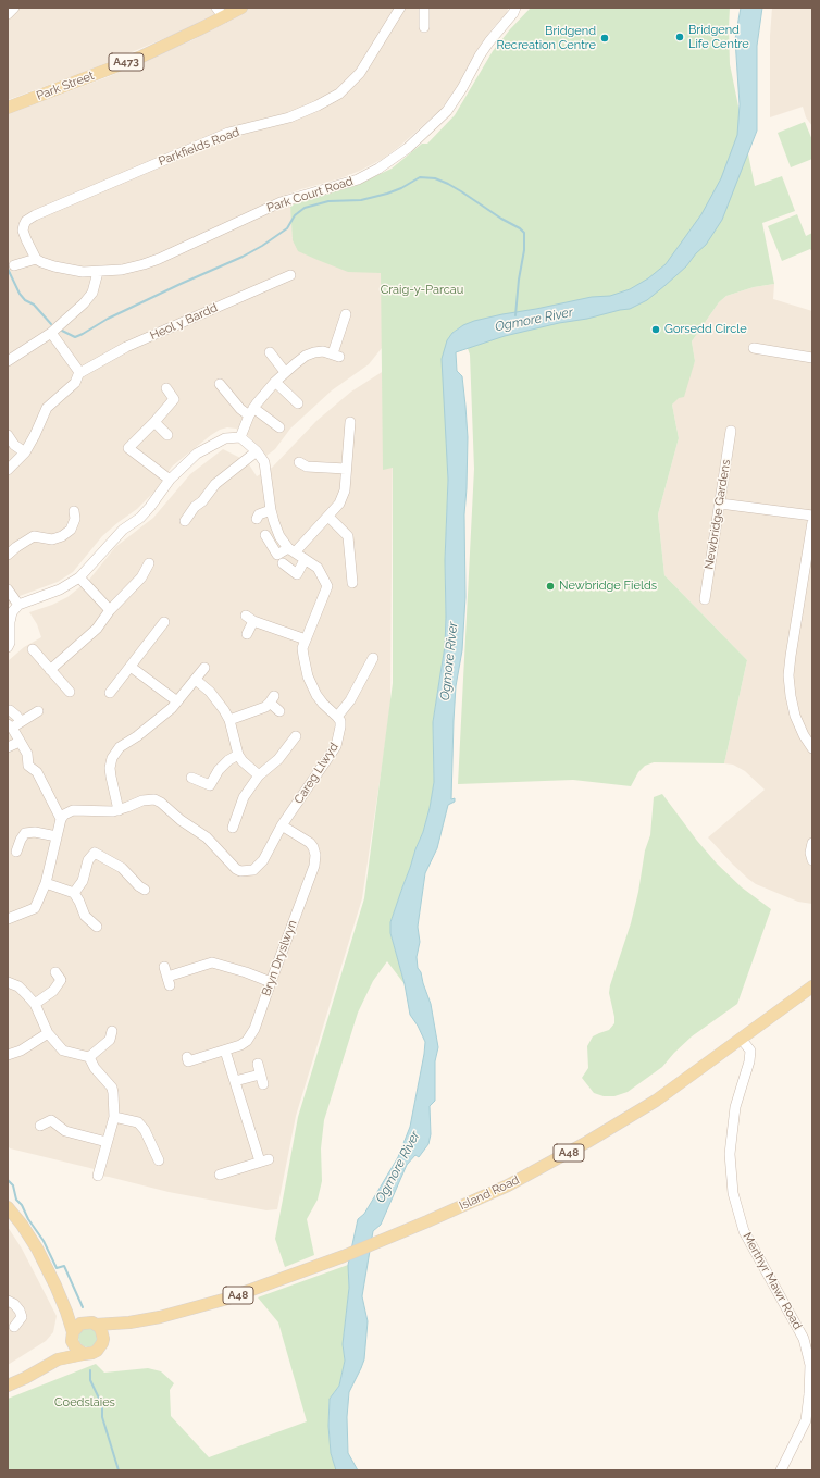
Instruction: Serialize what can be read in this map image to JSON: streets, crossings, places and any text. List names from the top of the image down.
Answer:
{
  "streets": {
    "main road": [
      "A473",
      "Park Street",
      "A48",
      "Island Road"
    ],
    "street": [
      "Parkfields Road",
      "Park Court Road",
      "Heol y Bardd",
      "Newbridge Gardens",
      "Careg Llwyd",
      "Bryn Dryslwyn",
      "Merthyr Mawr Road"
    ]
  },
  "crossings": [
    ["Parkfields Road", "Park Court Road"],
    ["Careg Llwyd", "Bryn Dryslwyn"],
    ["Island Road", "Merthyr Mawr Road"]
  ],
  "water": ["Ogmore River"],
  "parks": ["Craig-y-Parcau", "Coedslaies"],
  "places": [
    "Bridgend Life Centre",
    "Bridgend Recreation Centre",
    "Gorsedd Circle",
    "Newbridge Fields"
  ]
}
